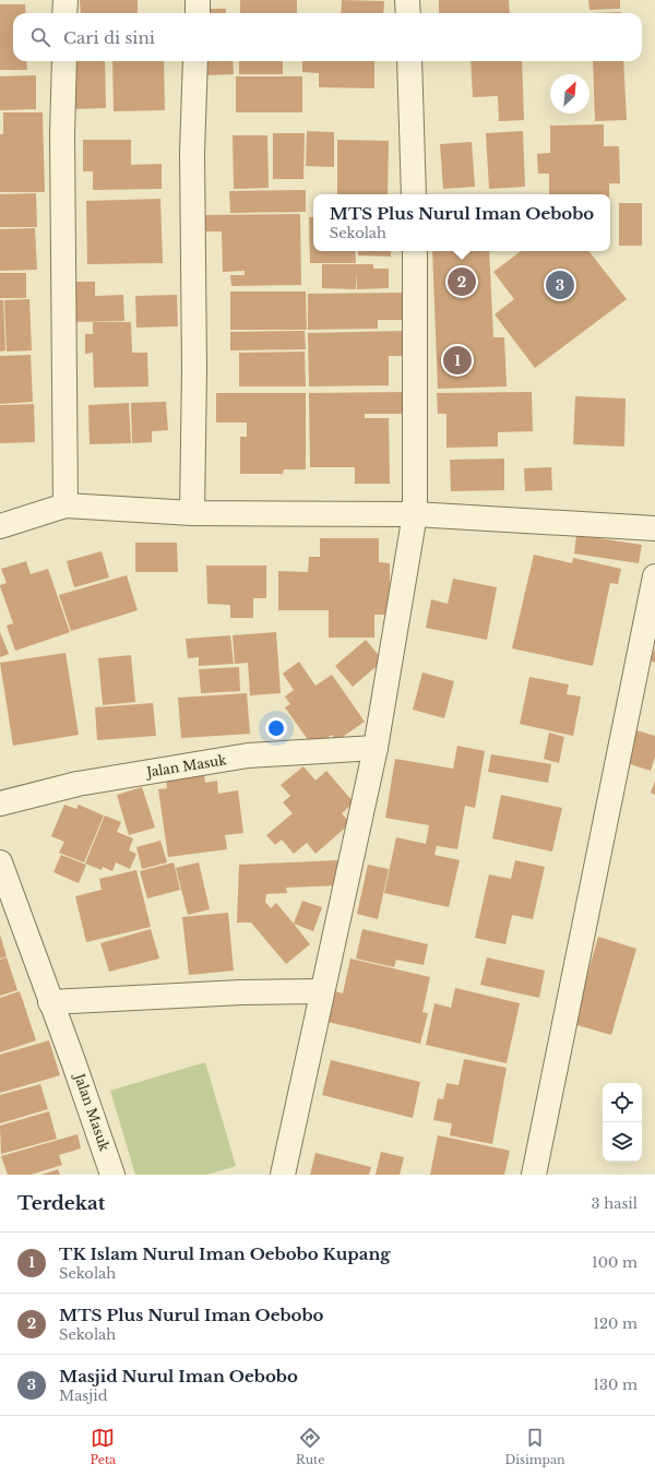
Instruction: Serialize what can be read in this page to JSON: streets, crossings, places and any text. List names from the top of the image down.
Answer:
{
  "streets": {
    "street": ["Jalan Masuk"]
  },
  "north": "top right",
  "page": {
    "search": "Cari di sini",
    "popup": ["MTS Plus Nurul Iman Oebobo", "Sekolah"],
    "pins": ["2", "3", "1"],
    "heading": ["Terdekat", "3 hasil"],
    "list": [
      {
        "mark": "1",
        "name": "TK Islam Nurul Iman Oebobo Kupang",
        "note": "Sekolah",
        "value": "100 m"
      },
      {
        "mark": "2",
        "name": "MTS Plus Nurul Iman Oebobo",
        "note": "Sekolah",
        "value": "120 m"
      },
      {
        "mark": "3",
        "name": "Masjid Nurul Iman Oebobo",
        "note": "Masjid",
        "value": "130 m"
      }
    ],
    "nav": ["Peta", "Rute", "Disimpan"]
  }
}
